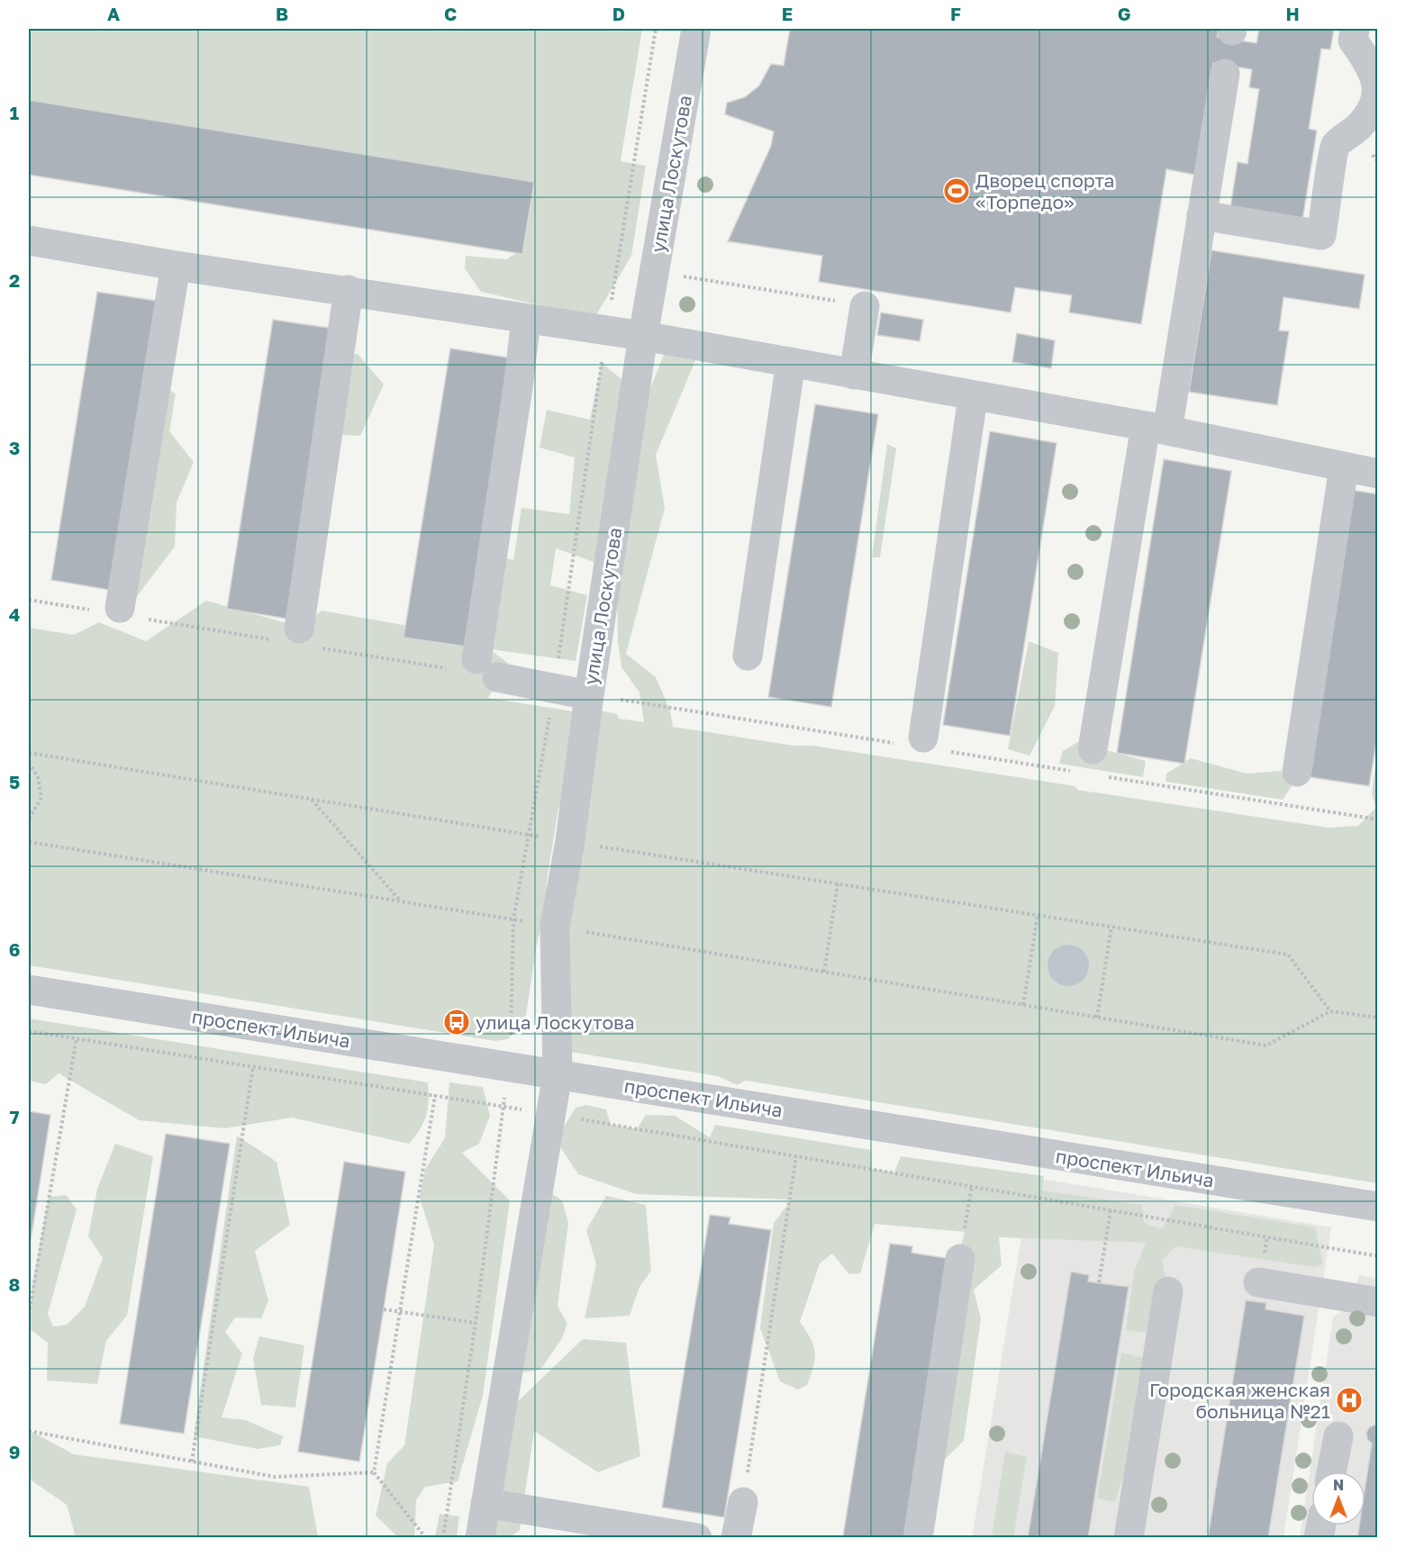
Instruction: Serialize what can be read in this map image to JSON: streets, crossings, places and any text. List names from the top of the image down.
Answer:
{
  "streets": {
    "street": ["улица Лоскутова", "проспект Ильича"]
  },
  "crossings": [
    ["улица Лоскутова", "проспект Ильича"]
  ],
  "places": {
    "sports": ["Дворец спорта «Торпедо»"],
    "bus stop": ["улица Лоскутова"],
    "hospital": ["Городская женская больница №21"]
  },
  "north": "top",
  "grid": {
    "columns": [
      "A",
      "B",
      "C",
      "D",
      "E",
      "F",
      "G",
      "H"
    ],
    "rows": [
      "1",
      "2",
      "3",
      "4",
      "5",
      "6",
      "7",
      "8",
      "9"
    ]
  }
}
